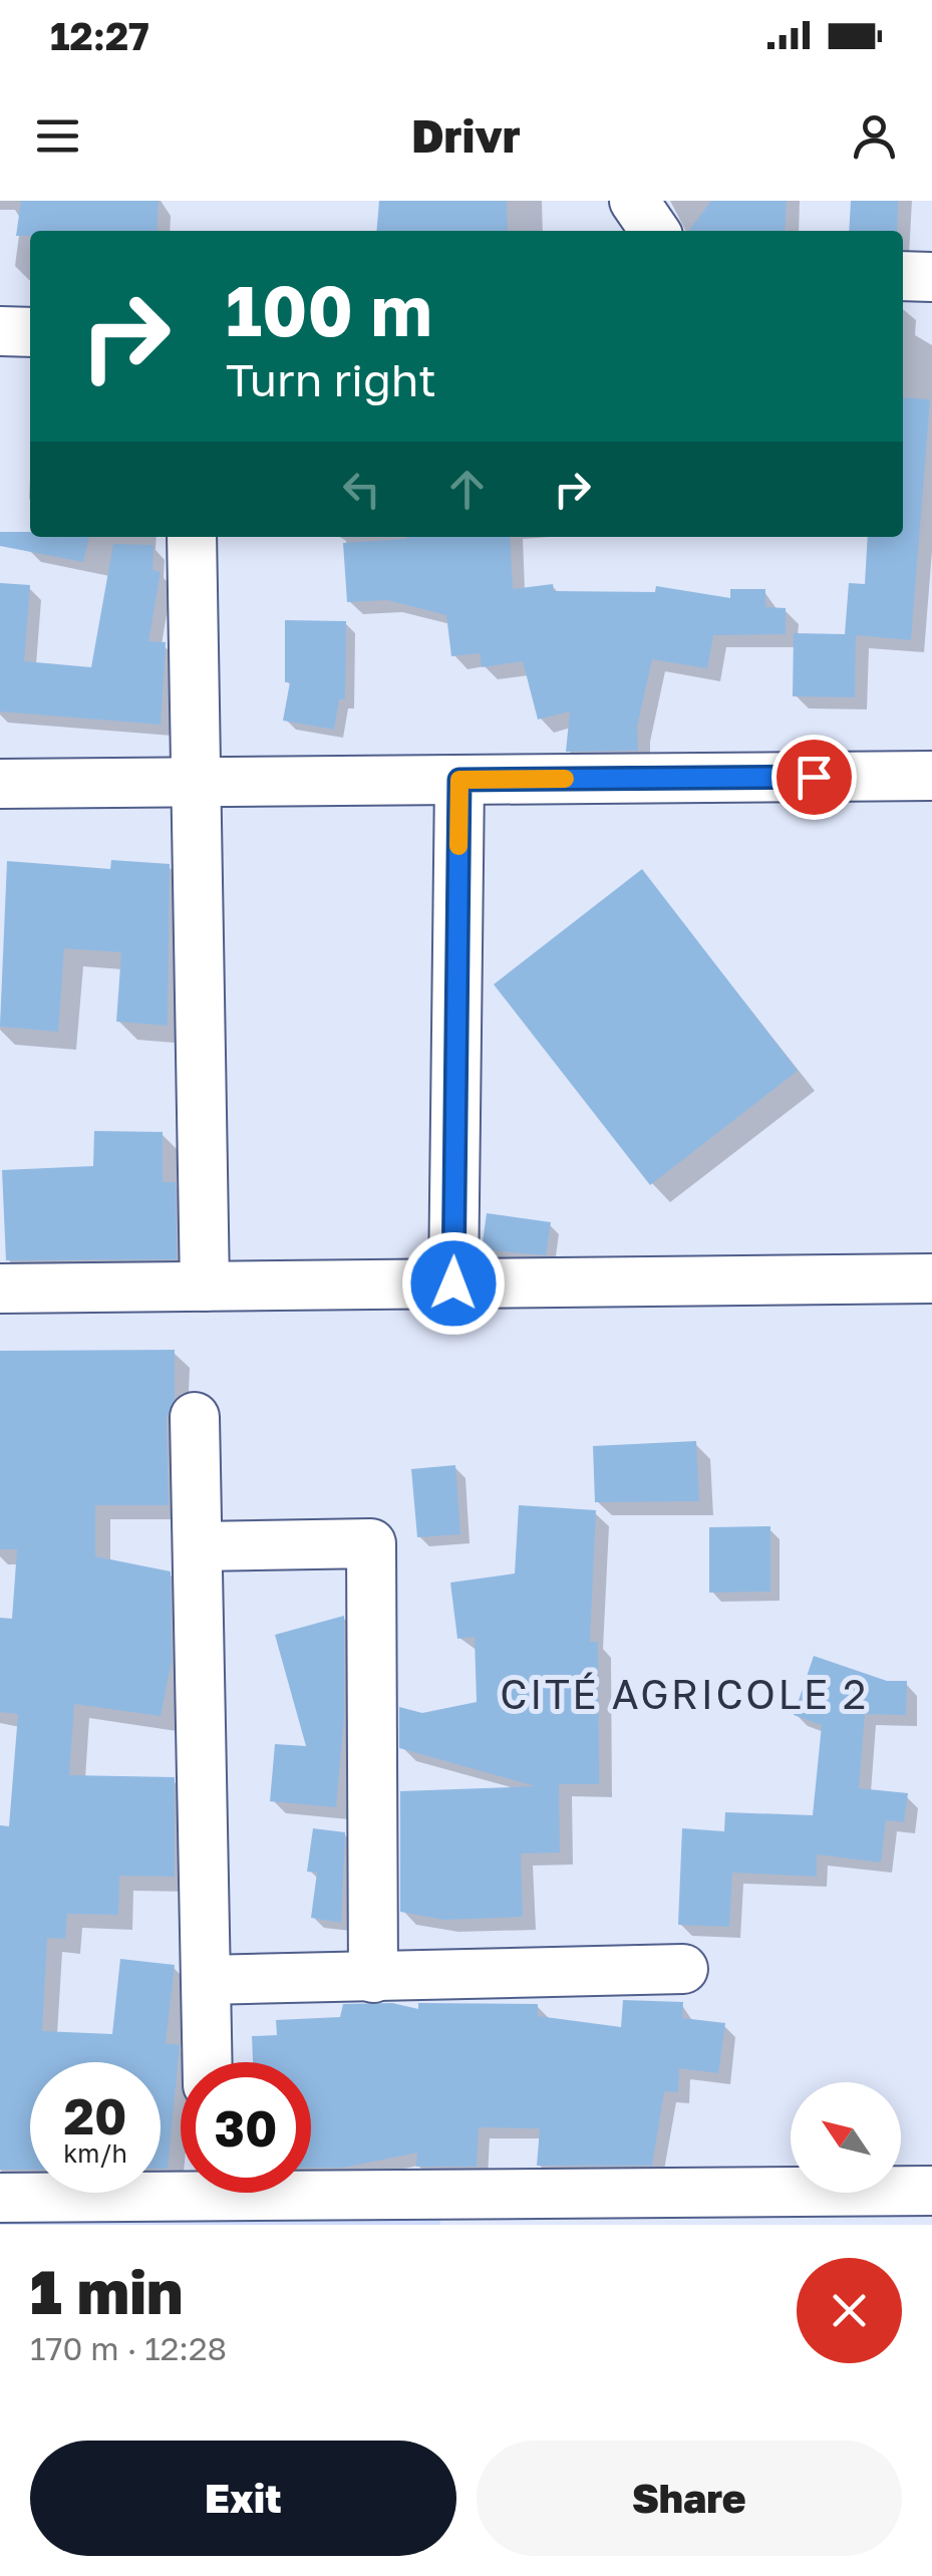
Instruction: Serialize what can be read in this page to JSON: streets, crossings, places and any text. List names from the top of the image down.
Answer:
{
  "districts": ["CITÉ AGRICOLE 2"],
  "north": "top left",
  "page": {
    "status": "12:27",
    "header": "Drivr",
    "turn": ["100 m", "Turn right"],
    "speed": "20 km/h",
    "limit": "30",
    "heading": ["1 min", "170 m · 12:28"],
    "buttons": ["Exit", "Share"]
  }
}
